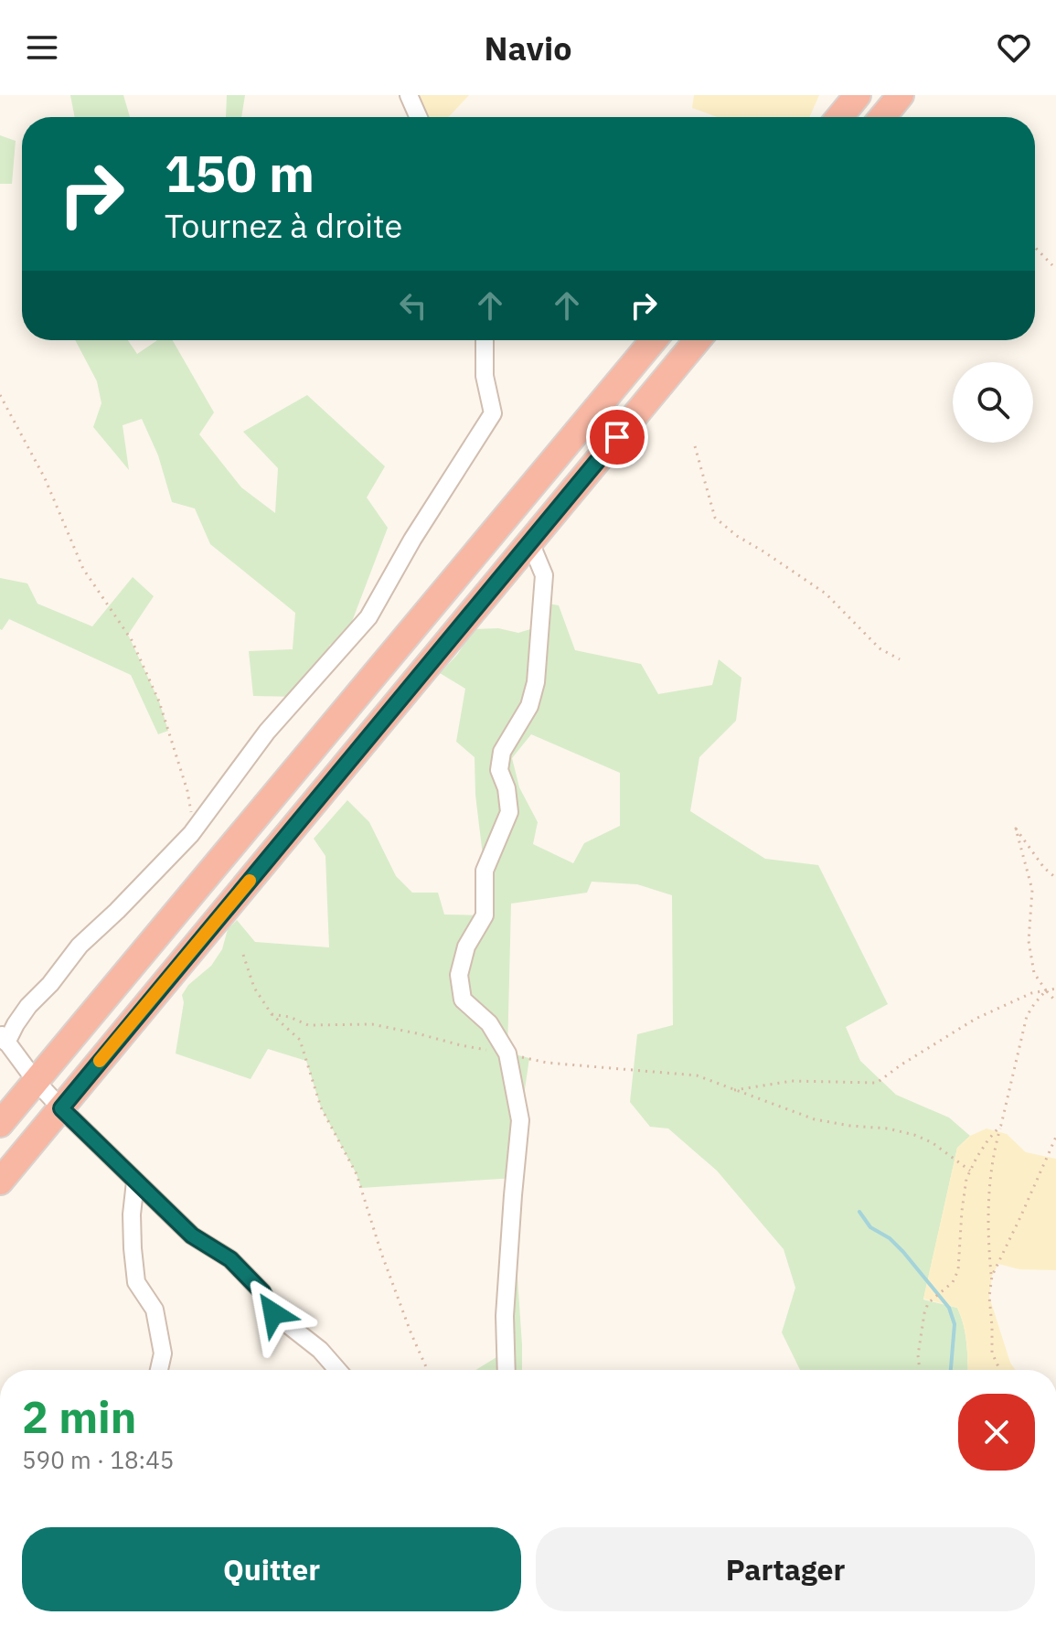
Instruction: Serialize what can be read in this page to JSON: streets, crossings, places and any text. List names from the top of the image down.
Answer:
{
  "page": {
    "header": "Navio",
    "turn": ["150 m", "Tournez à droite"],
    "heading": ["2 min", "590 m · 18:45"],
    "buttons": ["Quitter", "Partager"]
  }
}
